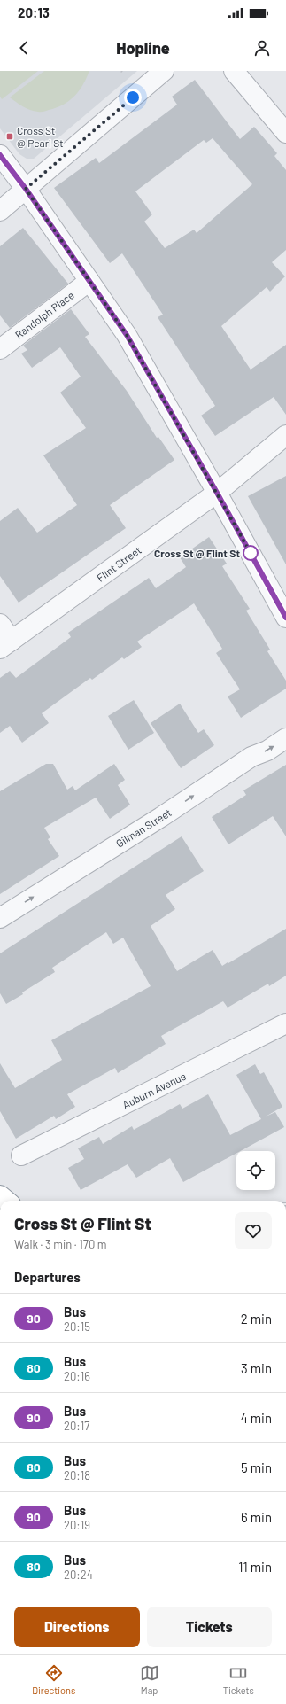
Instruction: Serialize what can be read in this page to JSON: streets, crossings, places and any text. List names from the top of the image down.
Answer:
{
  "streets": {
    "street": [
      "Randolph Place",
      "Flint Street",
      "Gilman Street",
      "Auburn Avenue"
    ]
  },
  "one_way": ["Gilman Street"],
  "places": {
    "transit": ["Cross St @ Pearl St"],
    "other": ["Cross St @ Flint St"]
  },
  "lines": ["bus line 90"],
  "page": {
    "status": "20:13",
    "header": "Hopline",
    "heading": [
      ["Cross St @ Flint St", "Walk · 3 min · 170 m"],
      "Departures"
    ],
    "list": [
      {
        "mark": "90",
        "name": "Bus",
        "note": "20:15",
        "value": "2 min"
      },
      {
        "mark": "80",
        "name": "Bus",
        "note": "20:16",
        "value": "3 min"
      },
      {
        "mark": "90",
        "name": "Bus",
        "note": "20:17",
        "value": "4 min"
      },
      {
        "mark": "80",
        "name": "Bus",
        "note": "20:18",
        "value": "5 min"
      },
      {
        "mark": "90",
        "name": "Bus",
        "note": "20:19",
        "value": "6 min"
      },
      {
        "mark": "80",
        "name": "Bus",
        "note": "20:24",
        "value": "11 min"
      }
    ],
    "buttons": ["Directions", "Tickets"],
    "tabs": ["Directions", "Map", "Tickets"]
  }
}
